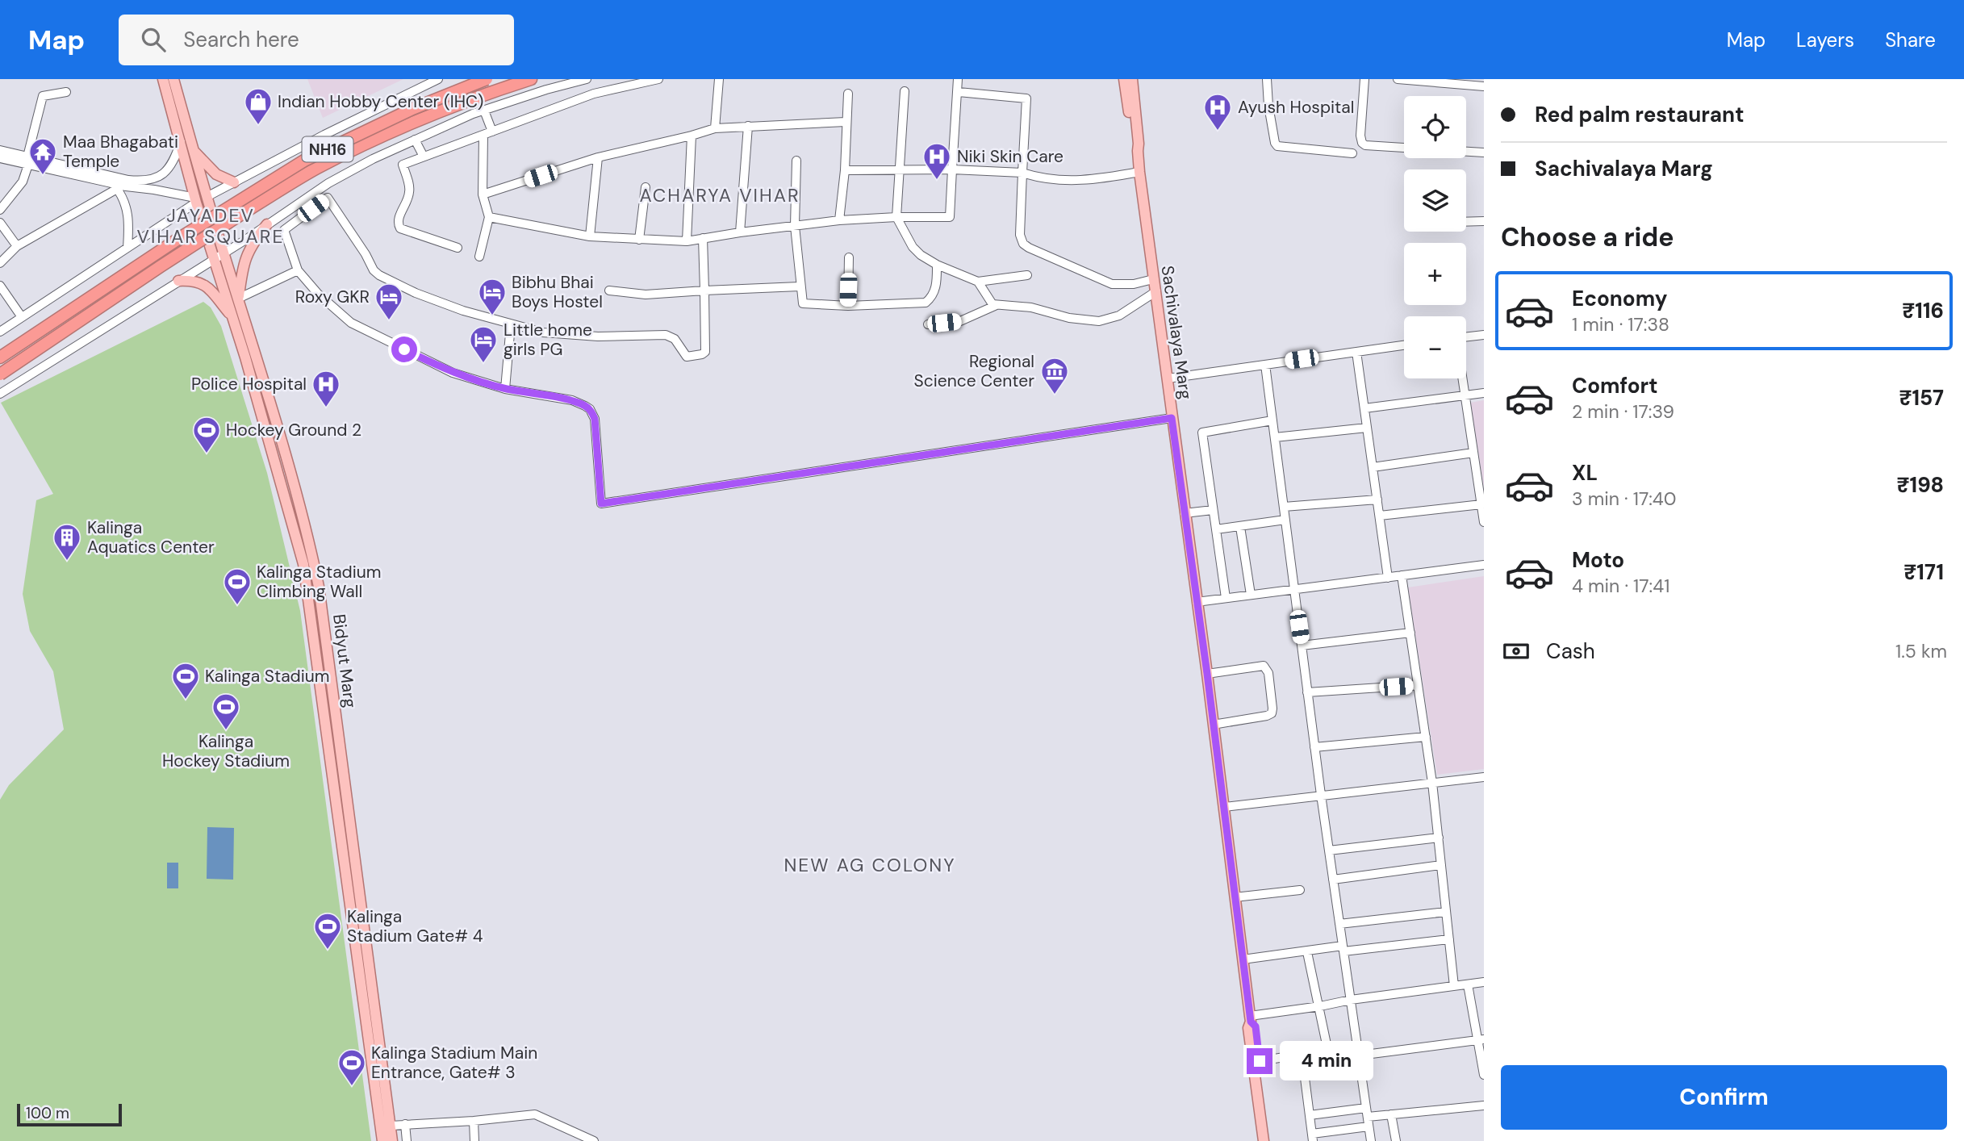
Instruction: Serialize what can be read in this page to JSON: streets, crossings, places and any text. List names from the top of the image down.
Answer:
{
  "streets": {
    "highway": ["NH16"],
    "main road": ["Sachivalaya Marg", "Bidyut Marg"]
  },
  "districts": ["ACHARYA VIHAR", "JAYADEV VIHAR SQUARE", "NEW AG COLONY"],
  "places": {
    "shop": ["Indian Hobby Center (IHC)"],
    "hospital": ["Ayush Hospital", "Niki Skin Care", "Police Hospital"],
    "temple": ["Maa Bhagabati Temple"],
    "hotel": ["Bibhu Bhai Boys Hostel", "Roxy GKR", "Little home girls PG"],
    "museum": ["Regional Science Center"],
    "sports": [
      "Hockey Ground 2",
      "Kalinga Stadium Climbing Wall",
      "Kalinga Stadium",
      "Kalinga Hockey Stadium",
      "Kalinga Stadium Gate# 4",
      "Kalinga Stadium Main Entrance, Gate# 3"
    ],
    "building": ["Kalinga Aquatics Center"]
  },
  "scale_bar": "100 m",
  "page": {
    "header": "Map",
    "search": "Search here",
    "nav": ["Map", "Layers", "Share"],
    "banner": ["Red palm restaurant", "Sachivalaya Marg"],
    "map_buttons": ["+", "−"],
    "heading": "Choose a ride",
    "list": [
      {
        "name": "Economy",
        "note": "1 min · 17:38",
        "value": "₹116"
      },
      {
        "name": "Comfort",
        "note": "2 min · 17:39",
        "value": "₹157"
      },
      {
        "name": "XL",
        "note": "3 min · 17:40",
        "value": "₹198"
      },
      {
        "name": "Moto",
        "note": "4 min · 17:41",
        "value": "₹171"
      }
    ],
    "pay": ["Cash", "1.5 km"],
    "bubble": "4 min",
    "buttons": "Confirm",
    "scale": "100 m"
  }
}
